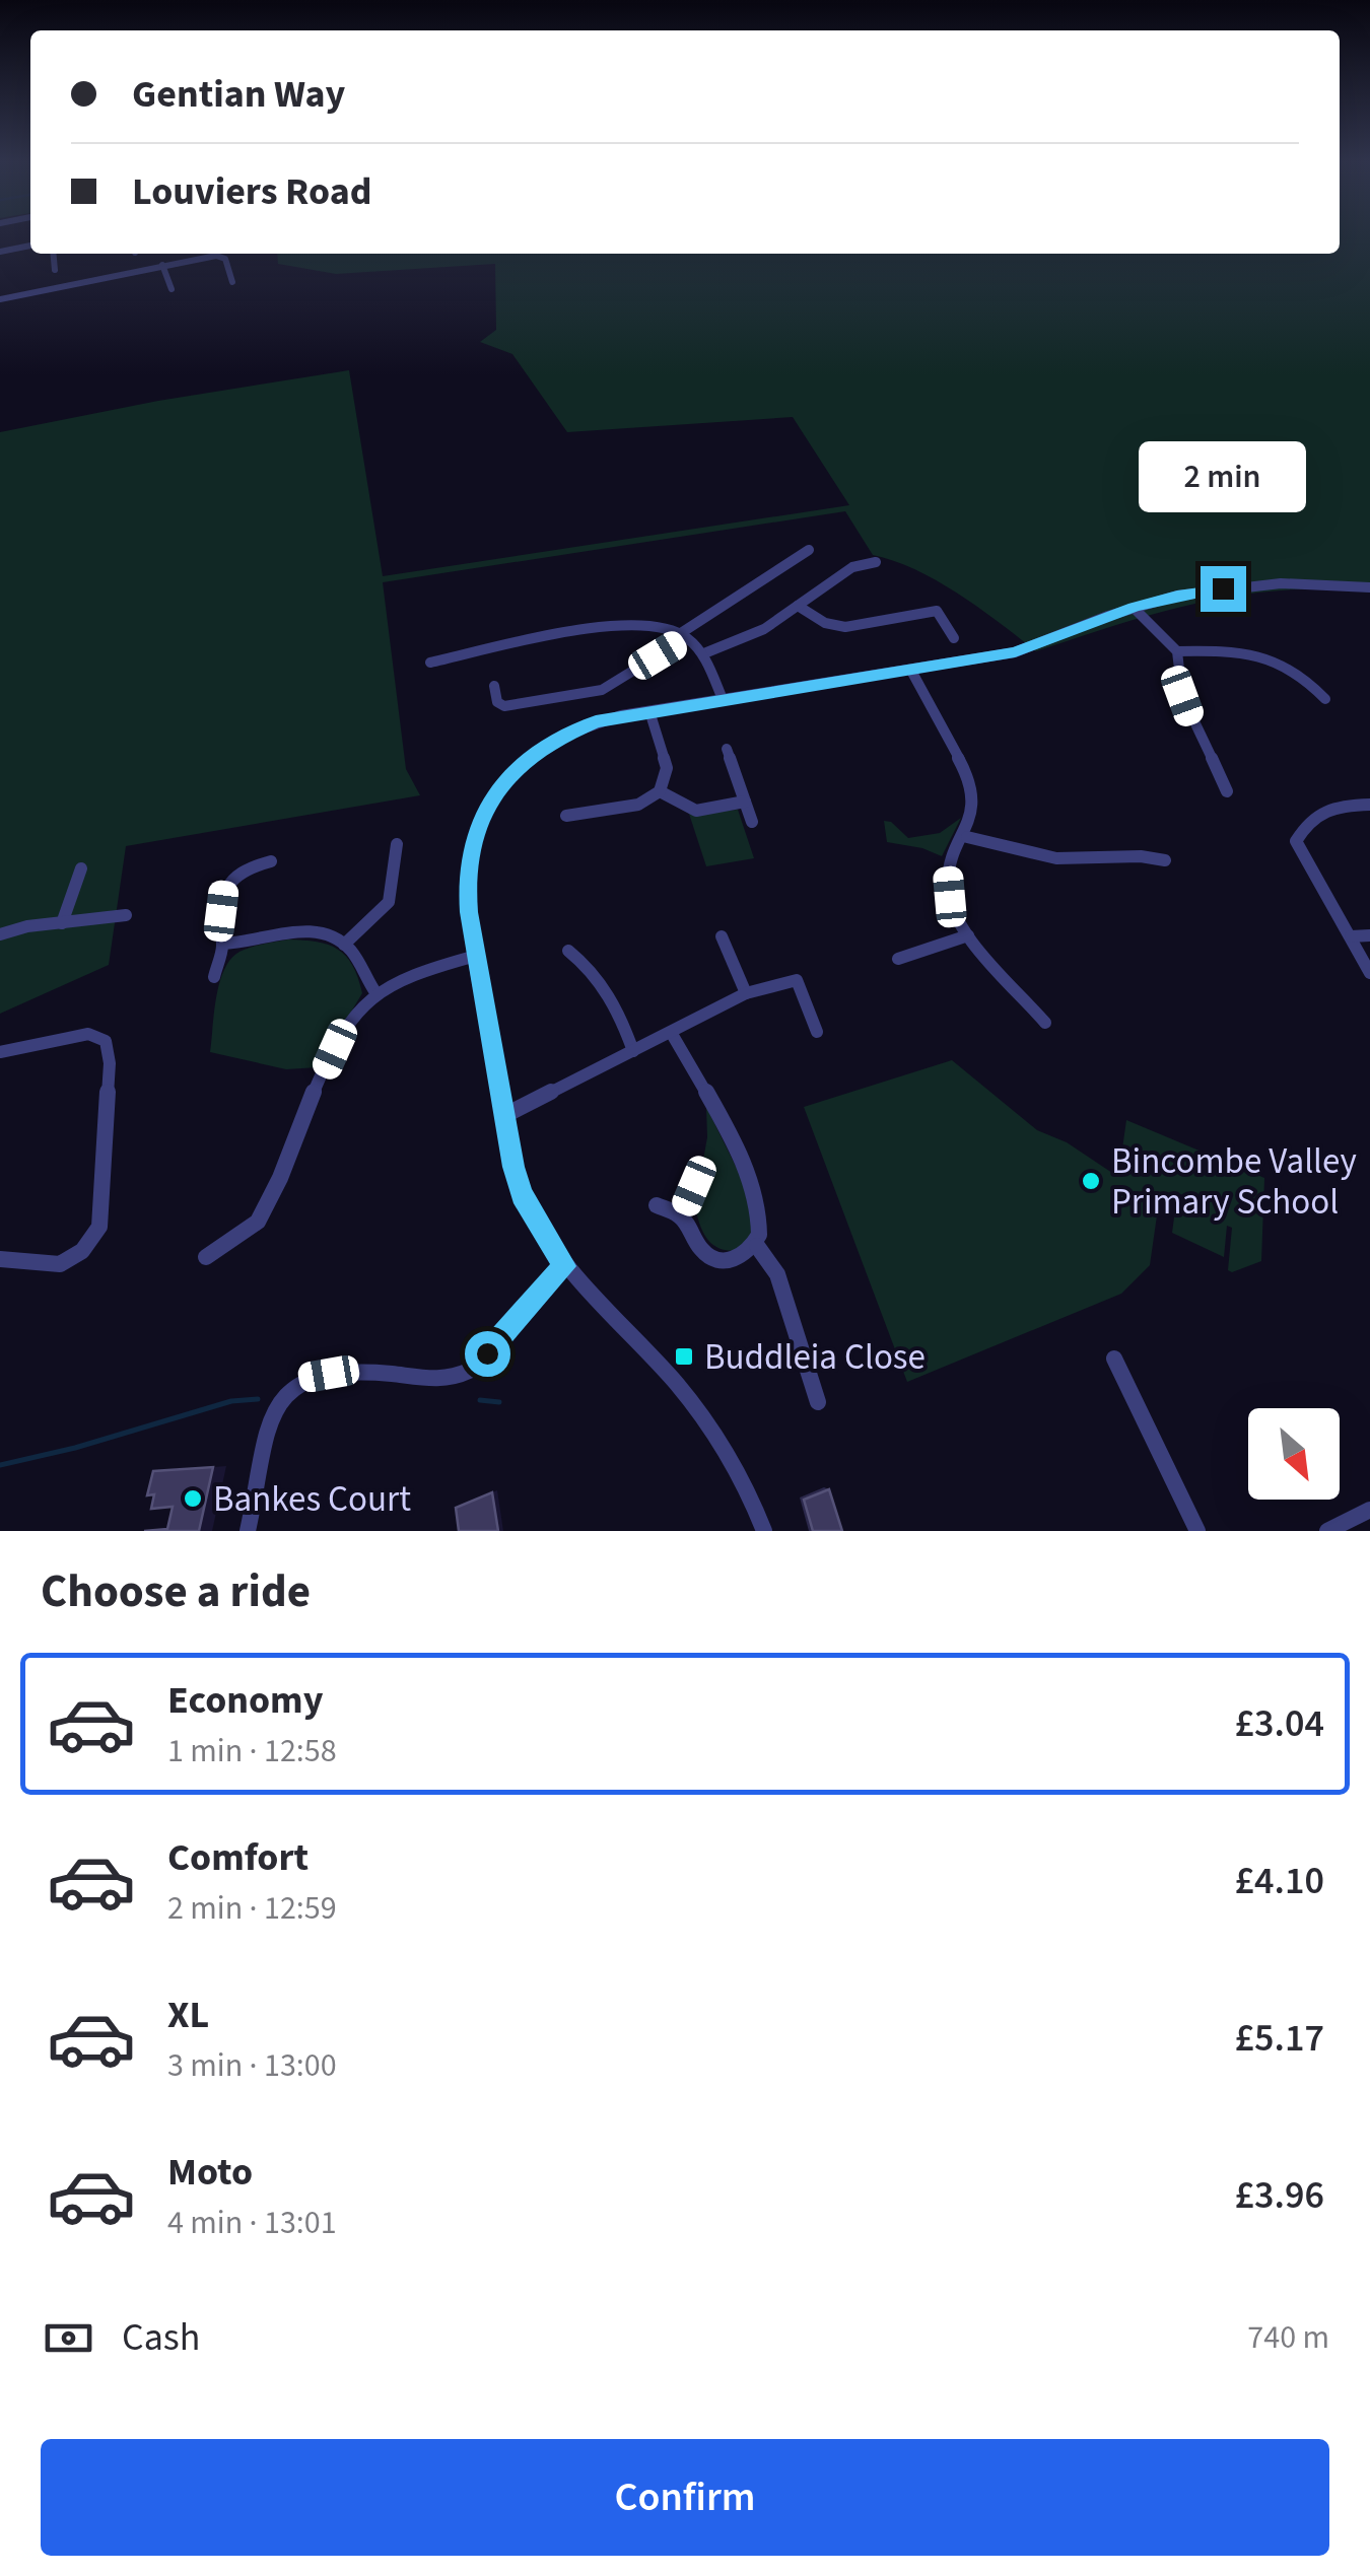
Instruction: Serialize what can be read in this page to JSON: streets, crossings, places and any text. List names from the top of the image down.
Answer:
{
  "places": {
    "other": ["Bincombe Valley Primary School", "Bankes Court"],
    "transit": ["Buddleia Close"]
  },
  "north": "bottom right",
  "page": {
    "banner": ["Gentian Way", "Louviers Road"],
    "bubble": "2 min",
    "heading": "Choose a ride",
    "list": [
      {
        "name": "Economy",
        "note": "1 min · 12:58",
        "value": "£3.04"
      },
      {
        "name": "Comfort",
        "note": "2 min · 12:59",
        "value": "£4.10"
      },
      {
        "name": "XL",
        "note": "3 min · 13:00",
        "value": "£5.17"
      },
      {
        "name": "Moto",
        "note": "4 min · 13:01",
        "value": "£3.96"
      }
    ],
    "pay": ["Cash", "740 m"],
    "buttons": "Confirm"
  }
}
